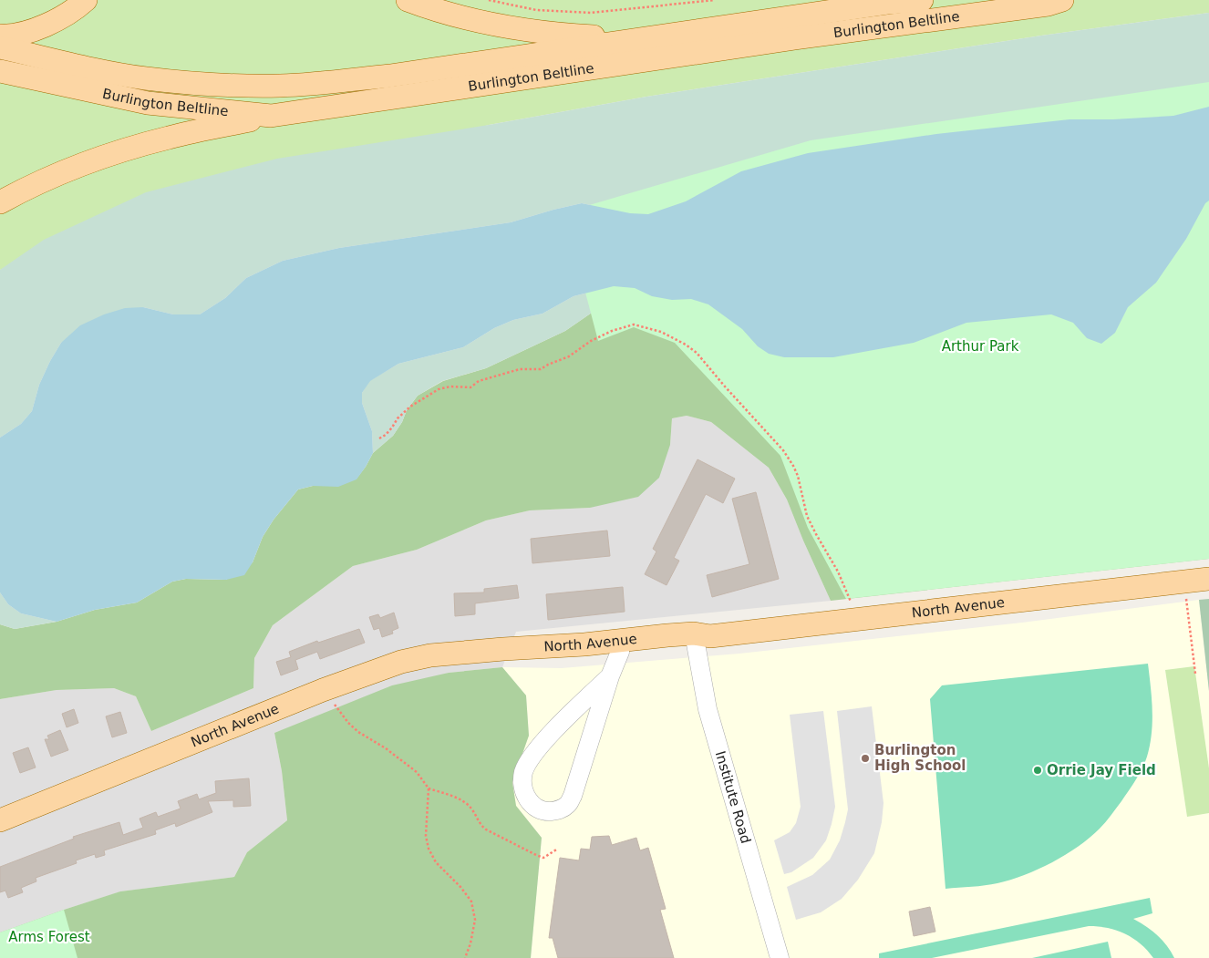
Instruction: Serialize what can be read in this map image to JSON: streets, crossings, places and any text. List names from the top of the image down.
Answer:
{
  "streets": {
    "main road": ["Burlington Beltline", "North Avenue"],
    "street": ["Institute Road"]
  },
  "crossings": [
    ["North Avenue", "Institute Road"]
  ],
  "parks": ["Arthur Park", "Arms Forest"],
  "places": ["Burlington High School", "Orrie Jay Field"]
}
